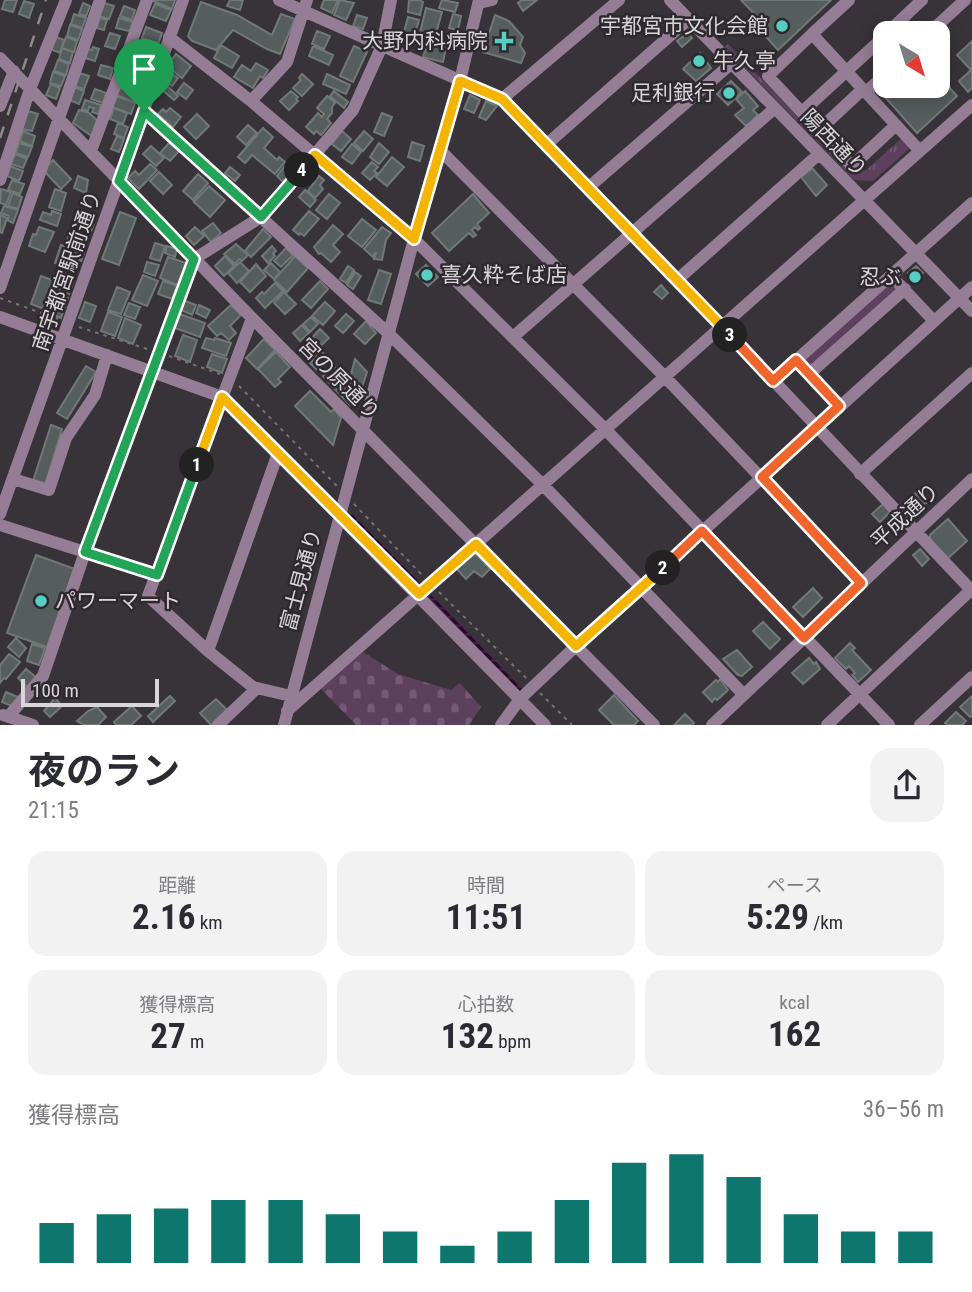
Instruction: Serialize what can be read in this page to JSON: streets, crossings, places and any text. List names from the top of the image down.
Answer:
{
  "streets": {
    "street": [
      "陽西通り",
      "南宇都宮駅前通り",
      "宮の原通り",
      "平成通り",
      "富士見通り"
    ]
  },
  "crossings": [
    ["南宇都宮駅前通り", "宮の原通り"],
    ["宮の原通り", "富士見通り"]
  ],
  "places": {
    "other": [
      "宇都宮市文化会館",
      "牛久亭",
      "足利銀行",
      "喜久粋そば店",
      "忍ぶ",
      "パワーマート"
    ],
    "health": ["大野内科病院"]
  },
  "scale_bar": "100 m",
  "north": "bottom right",
  "page": {
    "pins": [
      "4",
      "3",
      "1",
      "2"
    ],
    "scale": "100 m",
    "heading": ["夜のラン", "21:15"],
    "stats": [
      ["距離", "2.16 km"],
      ["時間", "11:51"],
      ["ペース", "5:29 /km"],
      ["獲得標高", "27 m"],
      ["心拍数", "132 bpm"],
      ["kcal", "162"]
    ],
    "chart": ["獲得標高", "36–56 m"]
  }
}
